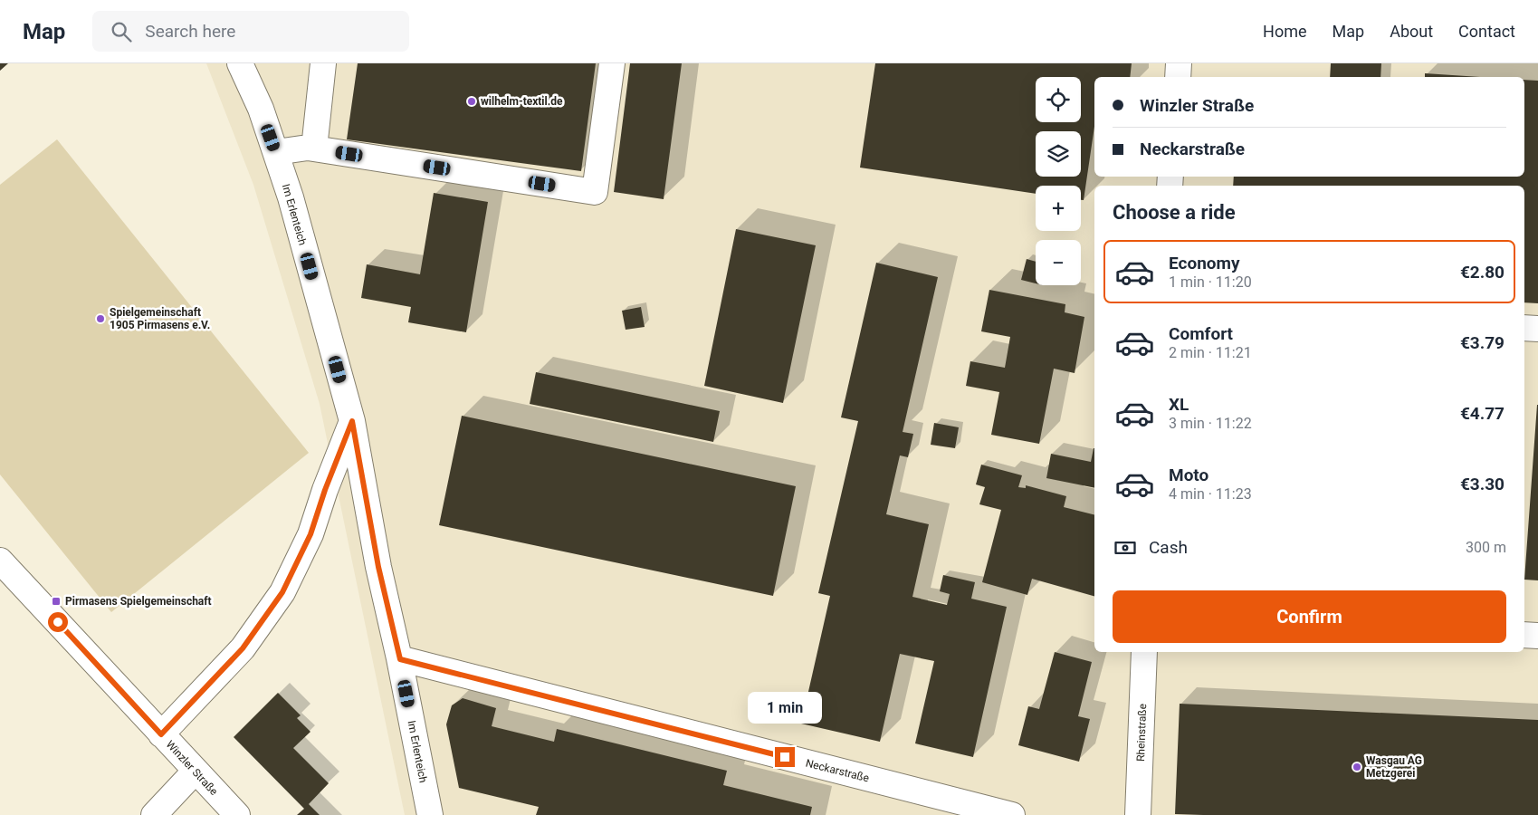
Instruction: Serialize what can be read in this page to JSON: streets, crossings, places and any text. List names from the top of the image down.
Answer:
{
  "streets": {
    "street": [
      "Im Erlenteich",
      "Rheinstraße",
      "Winzler Straße",
      "Neckarstraße"
    ]
  },
  "crossings": [
    ["Im Erlenteich", "Neckarstraße"]
  ],
  "places": {
    "other": ["wilhelm-textil.de", "Spielgemeinschaft 1905 Pirmasens e.V.", "Wasgau AG Metzgerei"],
    "transit": ["Pirmasens Spielgemeinschaft"]
  },
  "page": {
    "header": "Map",
    "search": "Search here",
    "nav": [
      "Home",
      "Map",
      "About",
      "Contact"
    ],
    "map_buttons": ["+", "−"],
    "banner": ["Winzler Straße", "Neckarstraße"],
    "heading": "Choose a ride",
    "list": [
      {
        "name": "Economy",
        "note": "1 min · 11:20",
        "value": "€2.80"
      },
      {
        "name": "Comfort",
        "note": "2 min · 11:21",
        "value": "€3.79"
      },
      {
        "name": "XL",
        "note": "3 min · 11:22",
        "value": "€4.77"
      },
      {
        "name": "Moto",
        "note": "4 min · 11:23",
        "value": "€3.30"
      }
    ],
    "pay": ["Cash", "300 m"],
    "buttons": "Confirm",
    "bubble": "1 min"
  }
}
